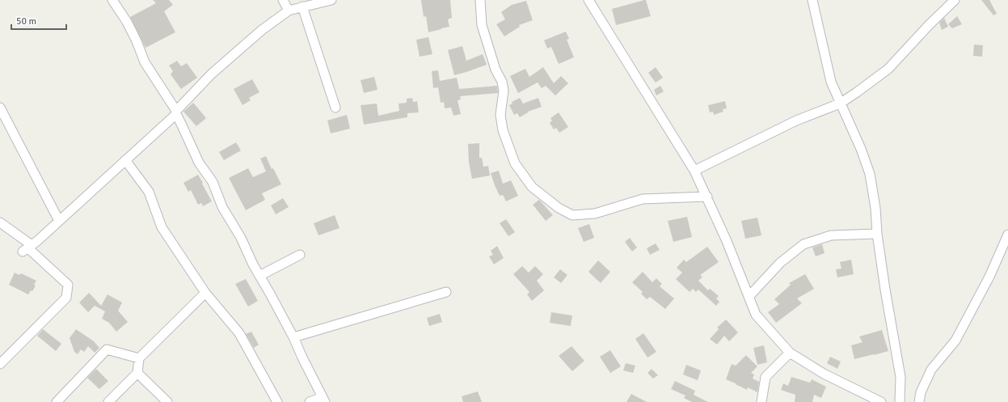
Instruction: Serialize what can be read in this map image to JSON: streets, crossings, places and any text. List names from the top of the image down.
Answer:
{
  "scale_bar": "50 m"
}
